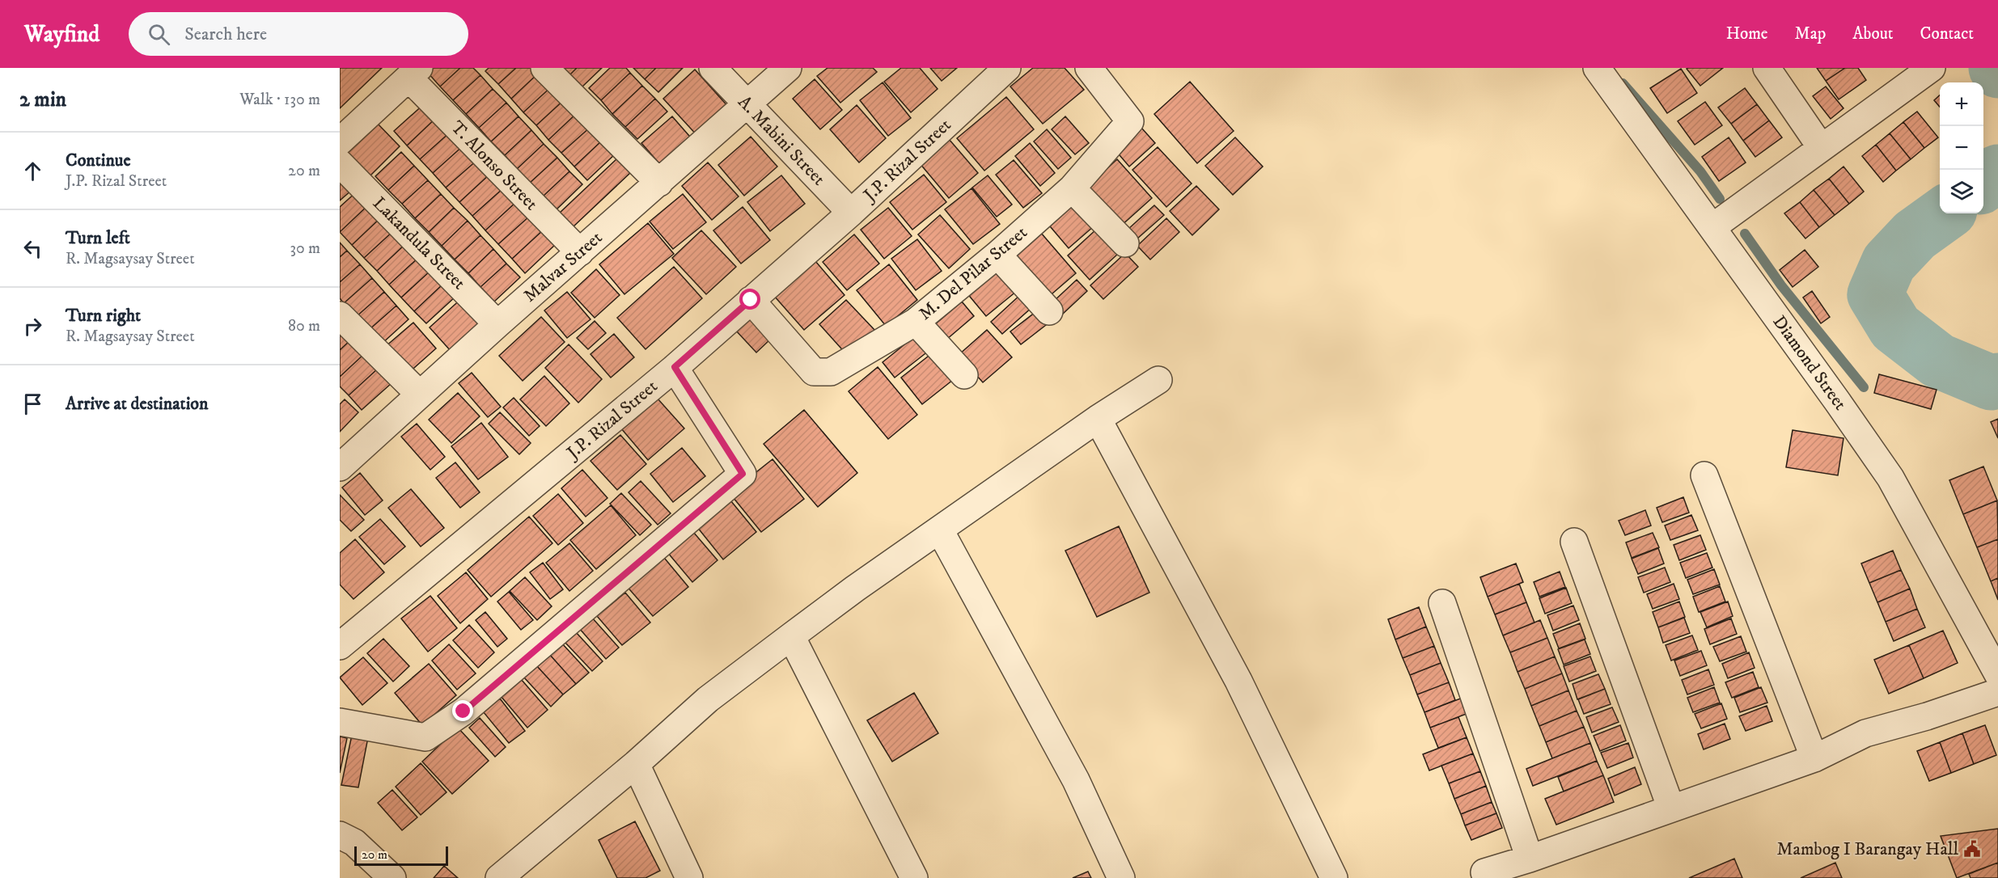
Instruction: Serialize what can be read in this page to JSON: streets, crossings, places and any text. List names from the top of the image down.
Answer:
{
  "streets": {
    "street": [
      "A. Mabini Street",
      "J.P. Rizal Street",
      "T. Alonso Street",
      "Lakandula Street",
      "Malvar Street",
      "M. Del Pilar Street",
      "Diamond Street"
    ]
  },
  "crossings": [
    ["A. Mabini Street", "J.P. Rizal Street"],
    ["A. Mabini Street", "Malvar Street"],
    ["J.P. Rizal Street", "M. Del Pilar Street"],
    ["T. Alonso Street", "Malvar Street"],
    ["Lakandula Street", "Malvar Street"]
  ],
  "places": {
    "public building": ["Mambog I Barangay Hall"]
  },
  "scale_bar": "20 m",
  "page": {
    "header": "Wayfind",
    "search": "Search here",
    "nav": [
      "Home",
      "Map",
      "About",
      "Contact"
    ],
    "heading": ["2 min", "Walk · 130 m"],
    "map_buttons": ["+", "−"],
    "list": [
      ["Continue", "J.P. Rizal Street", "20 m"],
      ["Turn left", "R. Magsaysay Street", "30 m"],
      ["Turn right", "R. Magsaysay Street", "80 m"],
      "Arrive at destination"
    ],
    "scale": "20 m"
  }
}
